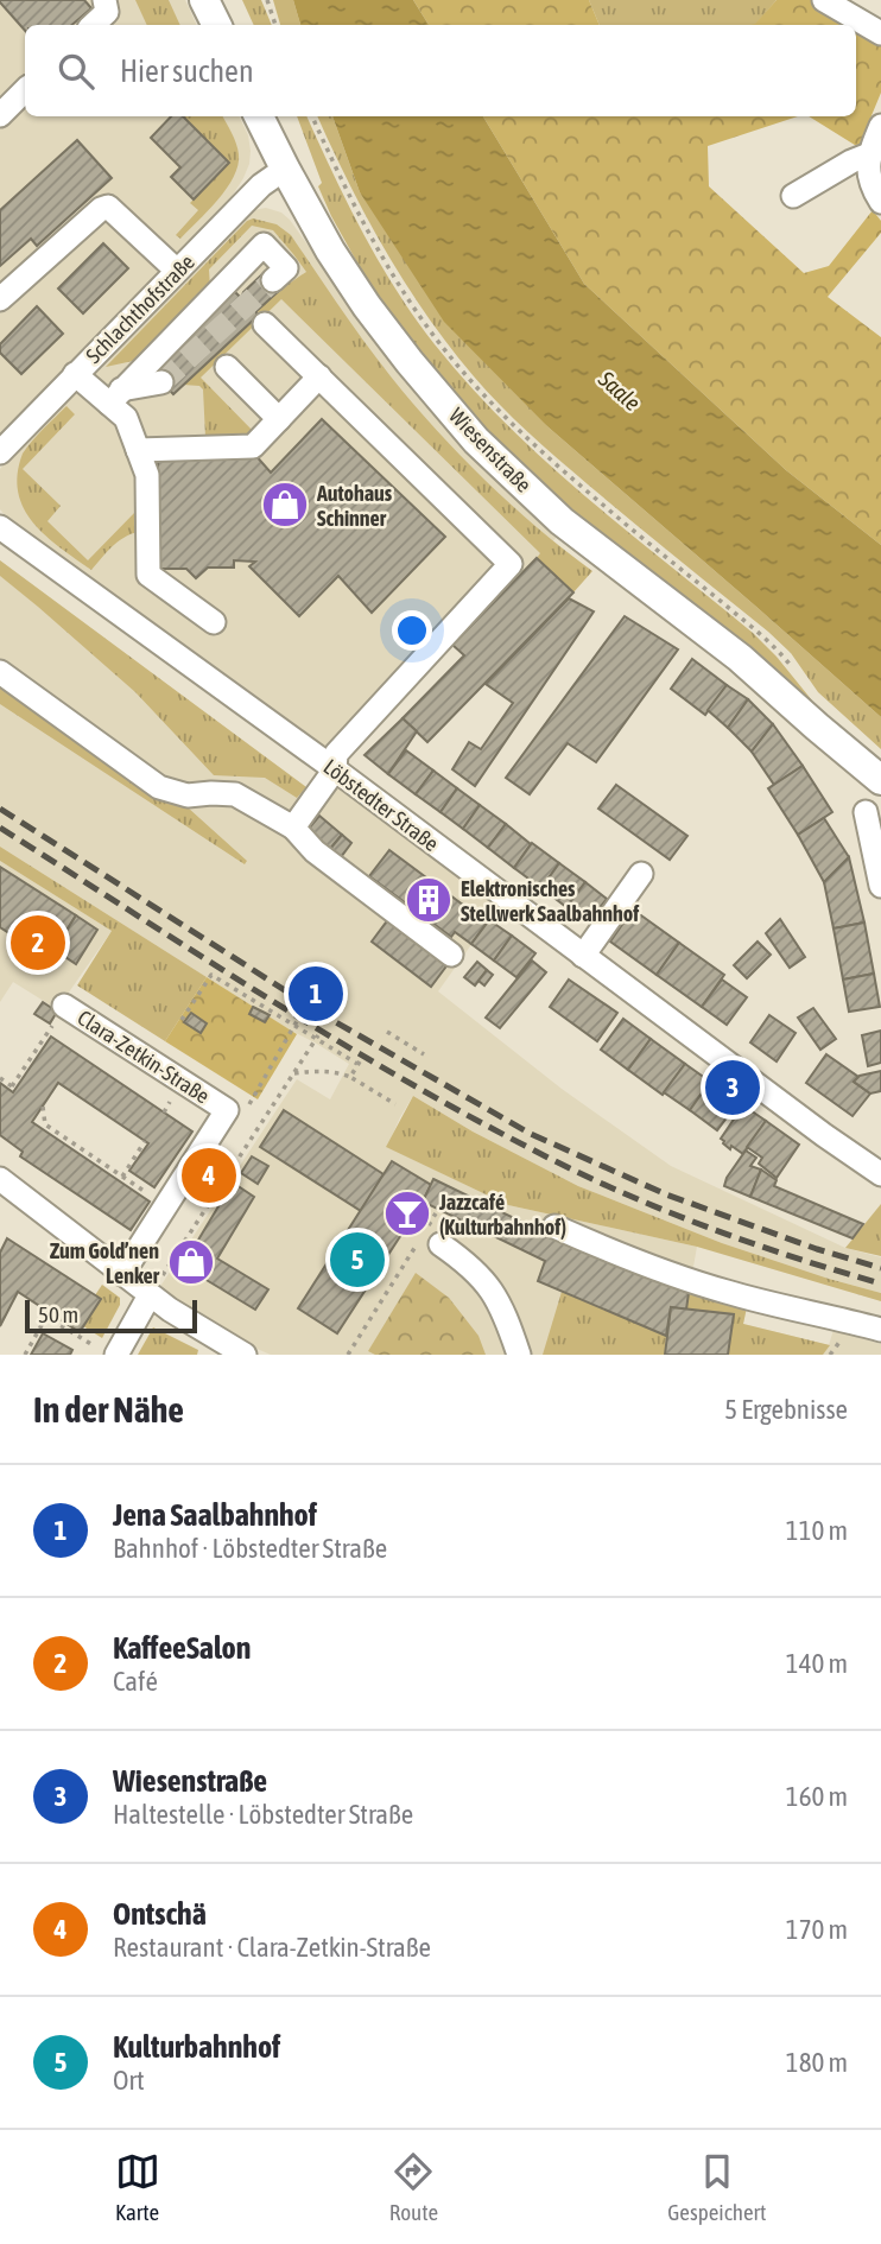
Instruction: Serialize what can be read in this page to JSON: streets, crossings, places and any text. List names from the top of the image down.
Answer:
{
  "streets": {
    "main road": ["Wiesenstraße"],
    "street": ["Schlachthofstraße", "Löbstedter Straße", "Clara-Zetkin-Straße"]
  },
  "crossings": [
    ["Schlachthofstraße", "Wiesenstraße"]
  ],
  "water": ["Saale"],
  "places": {
    "shop": ["Autohaus Schinner", "Zum Gold’nen Lenker"],
    "building": ["Elektronisches Stellwerk Saalbahnhof"],
    "bar": ["Jazzcafé (Kulturbahnhof)"]
  },
  "scale_bar": "50 m",
  "page": {
    "search": "Hier suchen",
    "pins": [
      "2",
      "1",
      "3",
      "4",
      "5"
    ],
    "scale": "50 m",
    "heading": ["In der Nähe", "5 Ergebnisse"],
    "list": [
      {
        "mark": "1",
        "name": "Jena Saalbahnhof",
        "note": "Bahnhof · Löbstedter Straße",
        "value": "110 m"
      },
      {
        "mark": "2",
        "name": "KaffeeSalon",
        "note": "Café",
        "value": "140 m"
      },
      {
        "mark": "3",
        "name": "Wiesenstraße",
        "note": "Haltestelle · Löbstedter Straße",
        "value": "160 m"
      },
      {
        "mark": "4",
        "name": "Ontschä",
        "note": "Restaurant · Clara-Zetkin-Straße",
        "value": "170 m"
      },
      {
        "mark": "5",
        "name": "Kulturbahnhof",
        "note": "Ort",
        "value": "180 m"
      }
    ],
    "nav": ["Karte", "Route", "Gespeichert"]
  }
}
